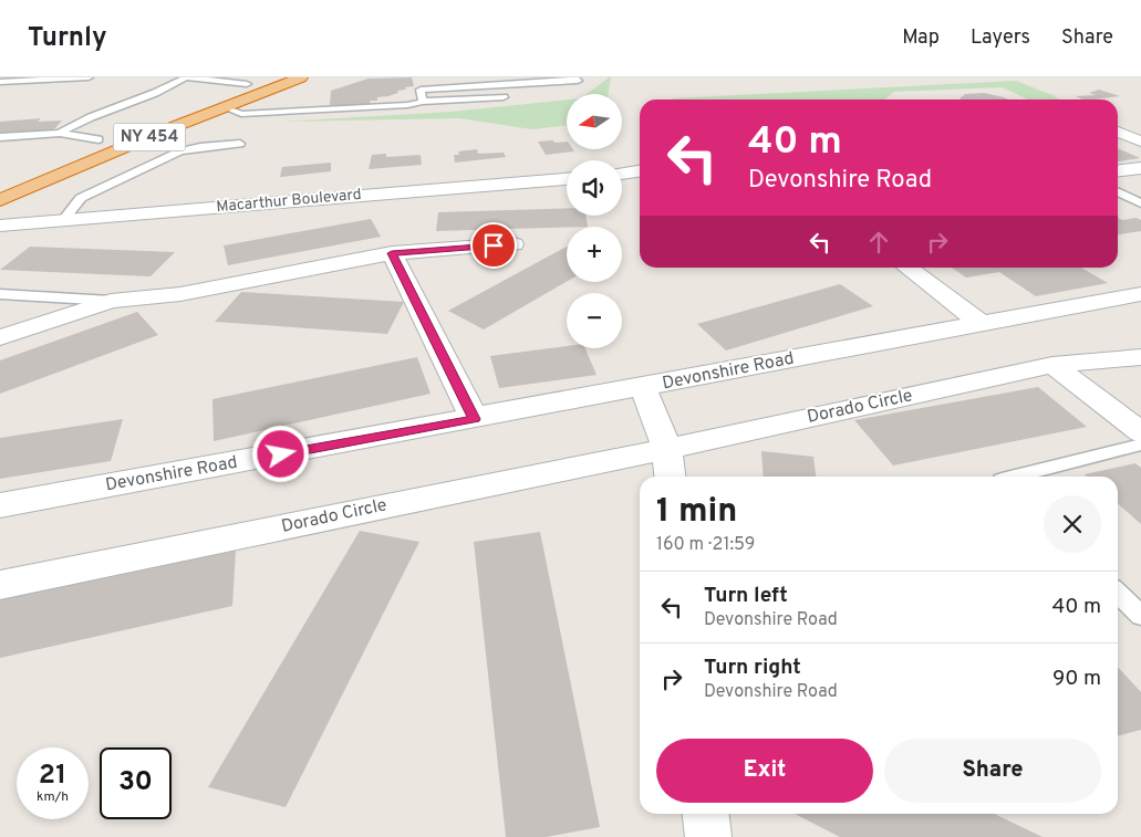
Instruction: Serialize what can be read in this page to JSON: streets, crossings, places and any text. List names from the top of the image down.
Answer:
{
  "streets": {
    "highway": ["NY 454"],
    "street": ["Macarthur Boulevard", "Devonshire Road", "Dorado Circle"]
  },
  "north": "left",
  "page": {
    "header": "Turnly",
    "nav": ["Map", "Layers", "Share"],
    "map_buttons": ["+", "−"],
    "turn": ["40 m", "Devonshire Road"],
    "heading": ["1 min", "160 m · 21:59"],
    "list": [
      {
        "name": "Turn left",
        "note": "Devonshire Road",
        "value": "40 m"
      },
      {
        "name": "Turn right",
        "note": "Devonshire Road",
        "value": "90 m"
      }
    ],
    "buttons": ["Exit", "Share"],
    "speed": "21 km/h",
    "limit": "30"
  }
}
